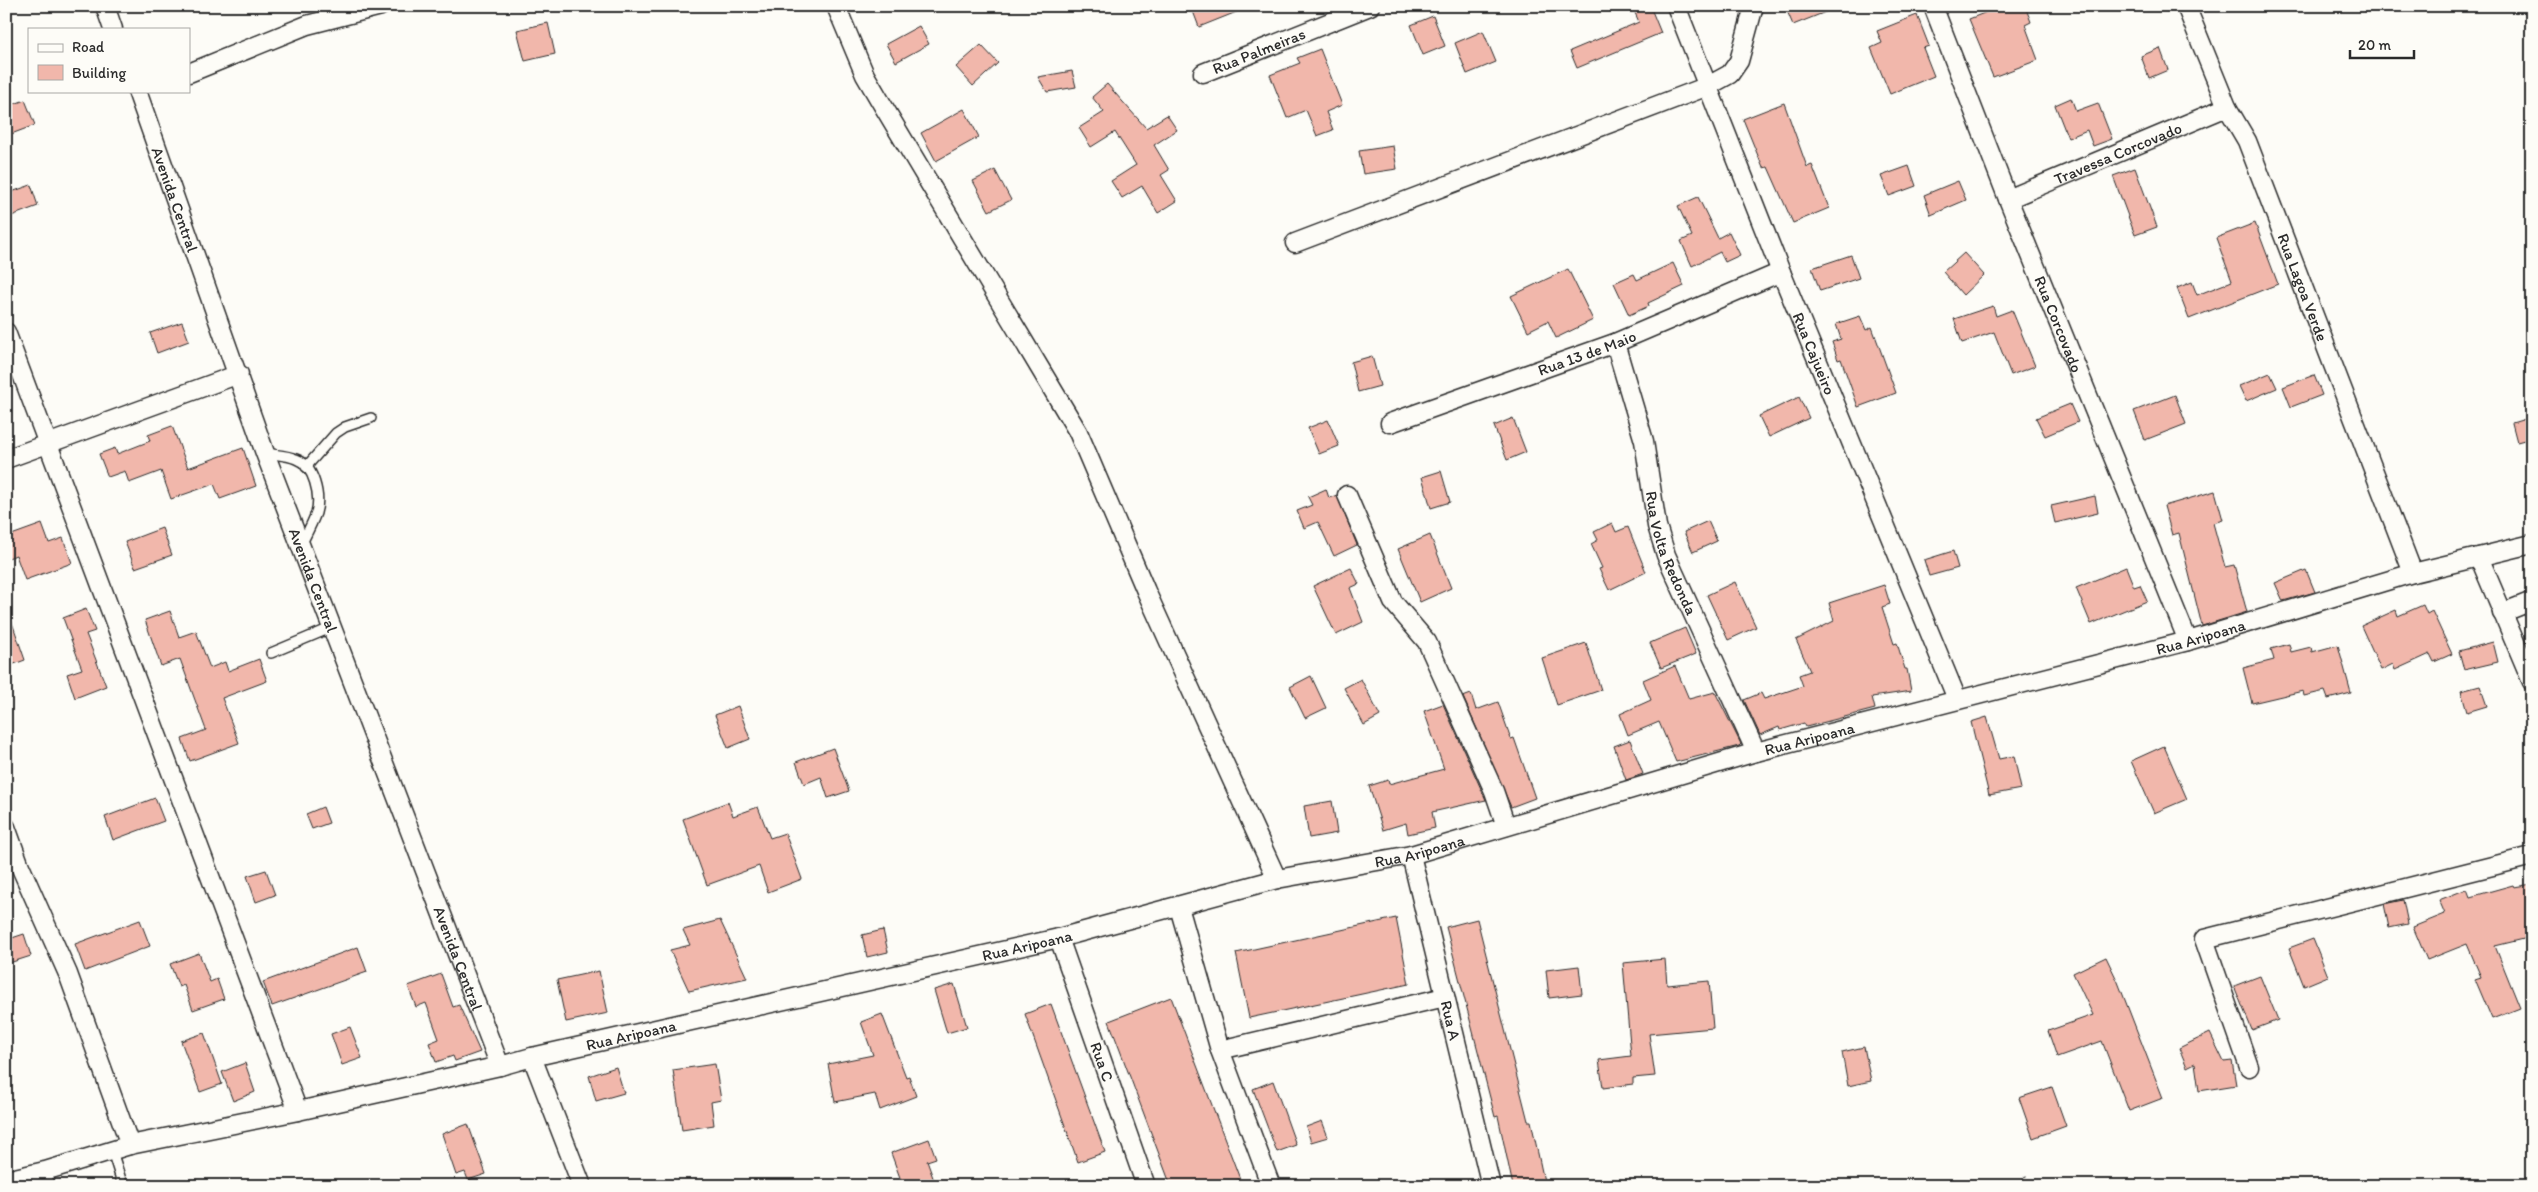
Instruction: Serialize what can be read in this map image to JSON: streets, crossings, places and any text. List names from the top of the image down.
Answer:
{
  "streets": {
    "street": [
      "Rua Palmeiras",
      "Travessa Corcovado",
      "Avenida Central",
      "Rua Lagoa Verde",
      "Rua Corcovado",
      "Rua 13 de Maio",
      "Rua Cajueiro",
      "Rua Volta Redonda",
      "Rua Aripoana",
      "Rua A",
      "Rua C"
    ]
  },
  "crossings": [
    ["Travessa Corcovado", "Rua Lagoa Verde"],
    ["Travessa Corcovado", "Rua Corcovado"],
    ["Avenida Central", "Rua Aripoana"],
    ["Rua Lagoa Verde", "Rua Aripoana"],
    ["Rua Corcovado", "Rua Aripoana"],
    ["Rua 13 de Maio", "Rua Cajueiro"],
    ["Rua 13 de Maio", "Rua Volta Redonda"],
    ["Rua Cajueiro", "Rua Aripoana"],
    ["Rua Volta Redonda", "Rua Aripoana"],
    ["Rua Aripoana", "Rua A"],
    ["Rua Aripoana", "Rua C"]
  ],
  "legend": ["Road", "Building"],
  "scale_bar": "20 m"
}
